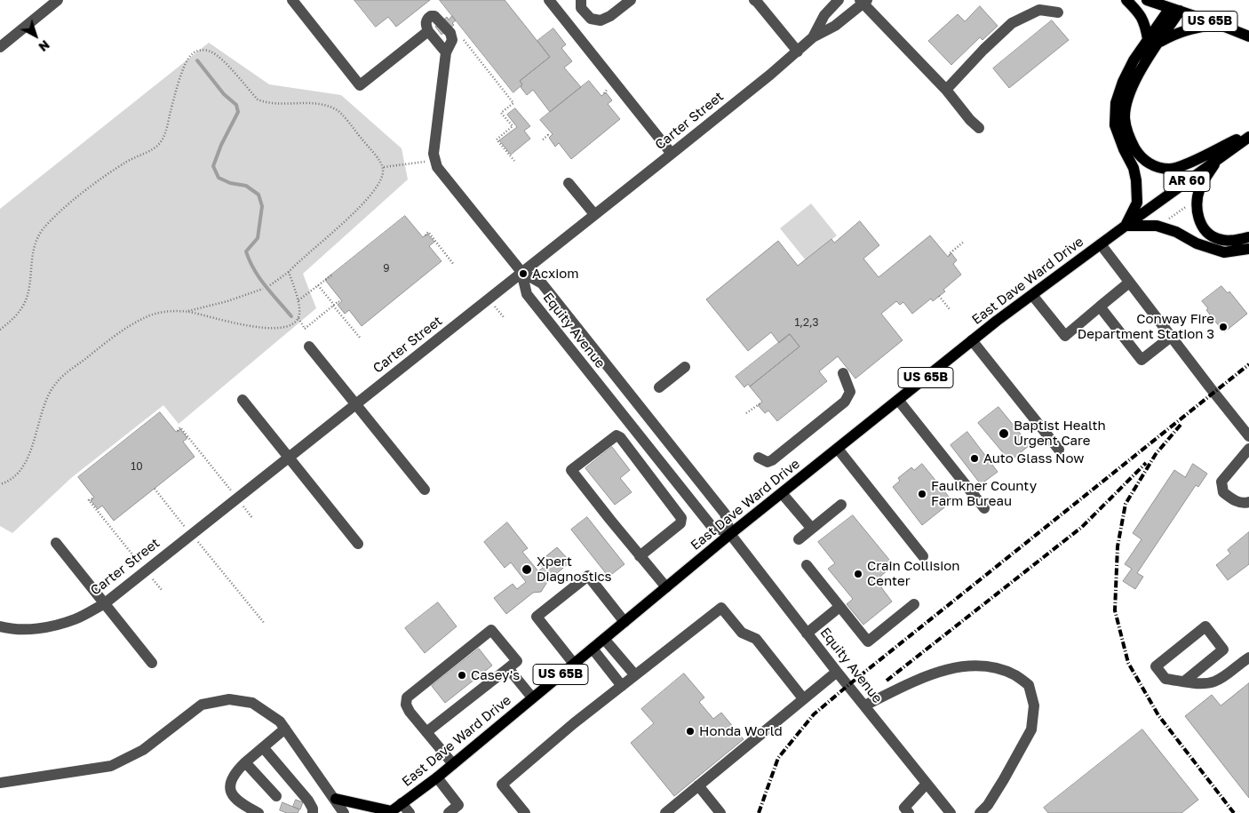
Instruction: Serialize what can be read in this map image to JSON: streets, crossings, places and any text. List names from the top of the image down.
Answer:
{
  "streets": {
    "main road": ["US 65B", "AR 60", "East Dave Ward Drive"],
    "street": ["Carter Street", "Equity Avenue"]
  },
  "crossings": [
    ["US 65B", "AR 60"],
    ["US 65B", "East Dave Ward Drive"],
    ["Carter Street", "Equity Avenue"],
    ["AR 60", "East Dave Ward Drive"],
    ["East Dave Ward Drive", "Equity Avenue"]
  ],
  "places": [
    "Acxiom",
    "Conway Fire Department Station 3",
    "Baptist Health Urgent Care",
    "Auto Glass Now",
    "Faulkner County Farm Bureau",
    "Xpert Diagnostics",
    "Crain Collision Center",
    "Casey's",
    "Honda World"
  ],
  "house_numbers": ["9", "1,2,3", "10"],
  "north": "bottom right"
}
